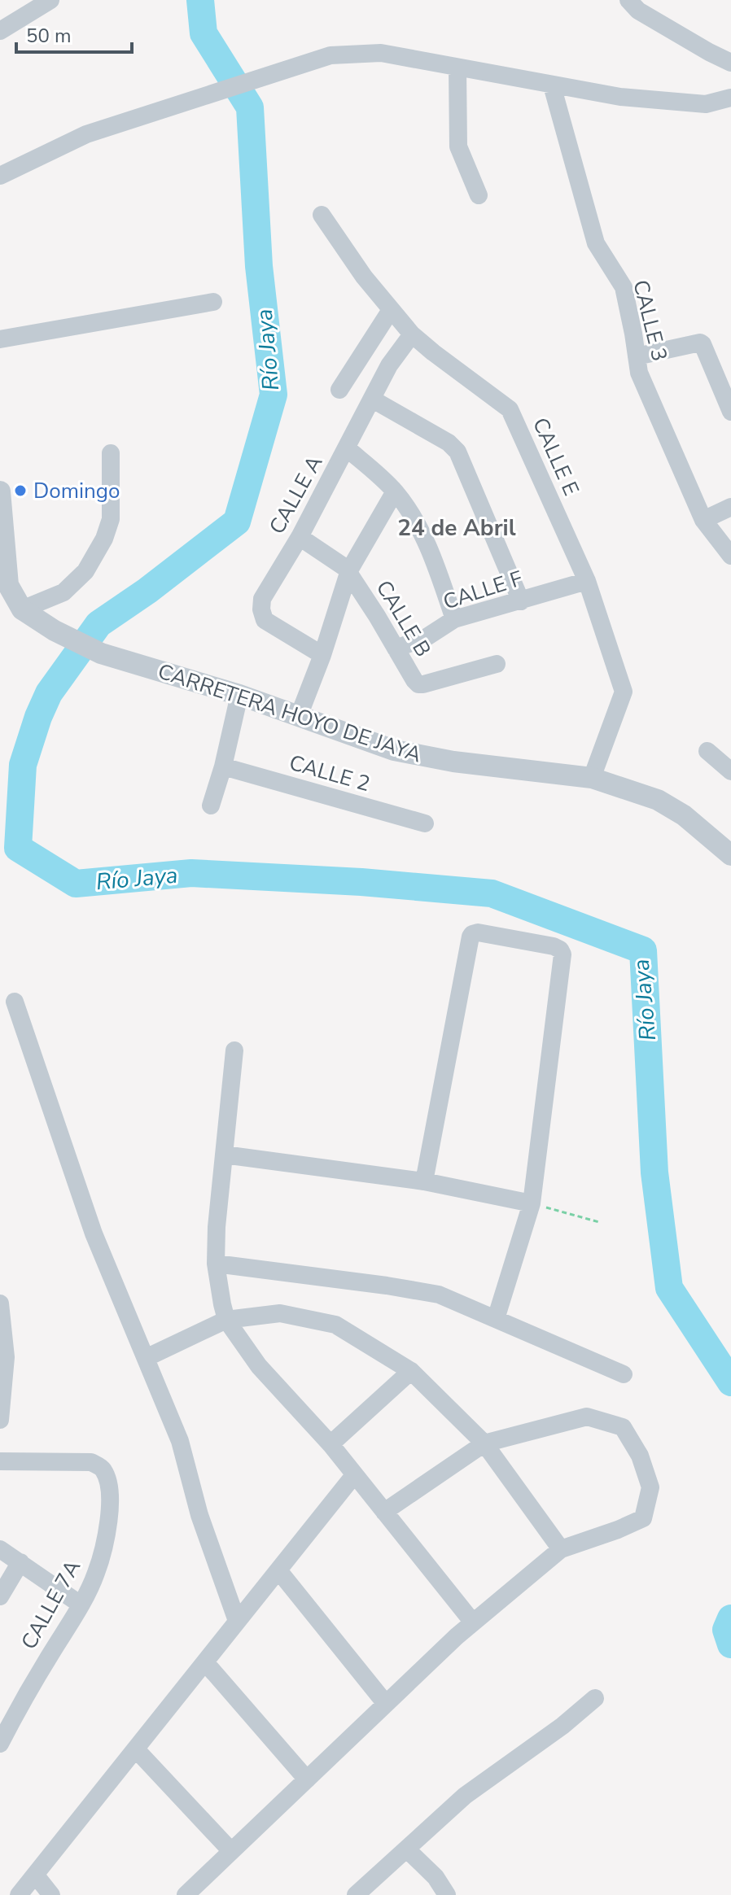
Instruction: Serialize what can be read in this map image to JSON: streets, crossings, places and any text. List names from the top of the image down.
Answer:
{
  "streets": {
    "street": [
      "CALLE 3",
      "CALLE E",
      "CALLE A",
      "CALLE F",
      "CALLE B",
      "CARRETERA HOYO DE JAYA",
      "CALLE 2",
      "CALLE 7A"
    ]
  },
  "crossings": [
    ["CALLE E", "CALLE A"],
    ["CALLE E", "CALLE F"],
    ["CALLE E", "CARRETERA HOYO DE JAYA"],
    ["CALLE A", "CALLE B"],
    ["CALLE F", "CALLE B"]
  ],
  "districts": ["24 de Abril"],
  "water": ["Río Jaya"],
  "places": ["Domingo"],
  "scale_bar": "50 m"
}
